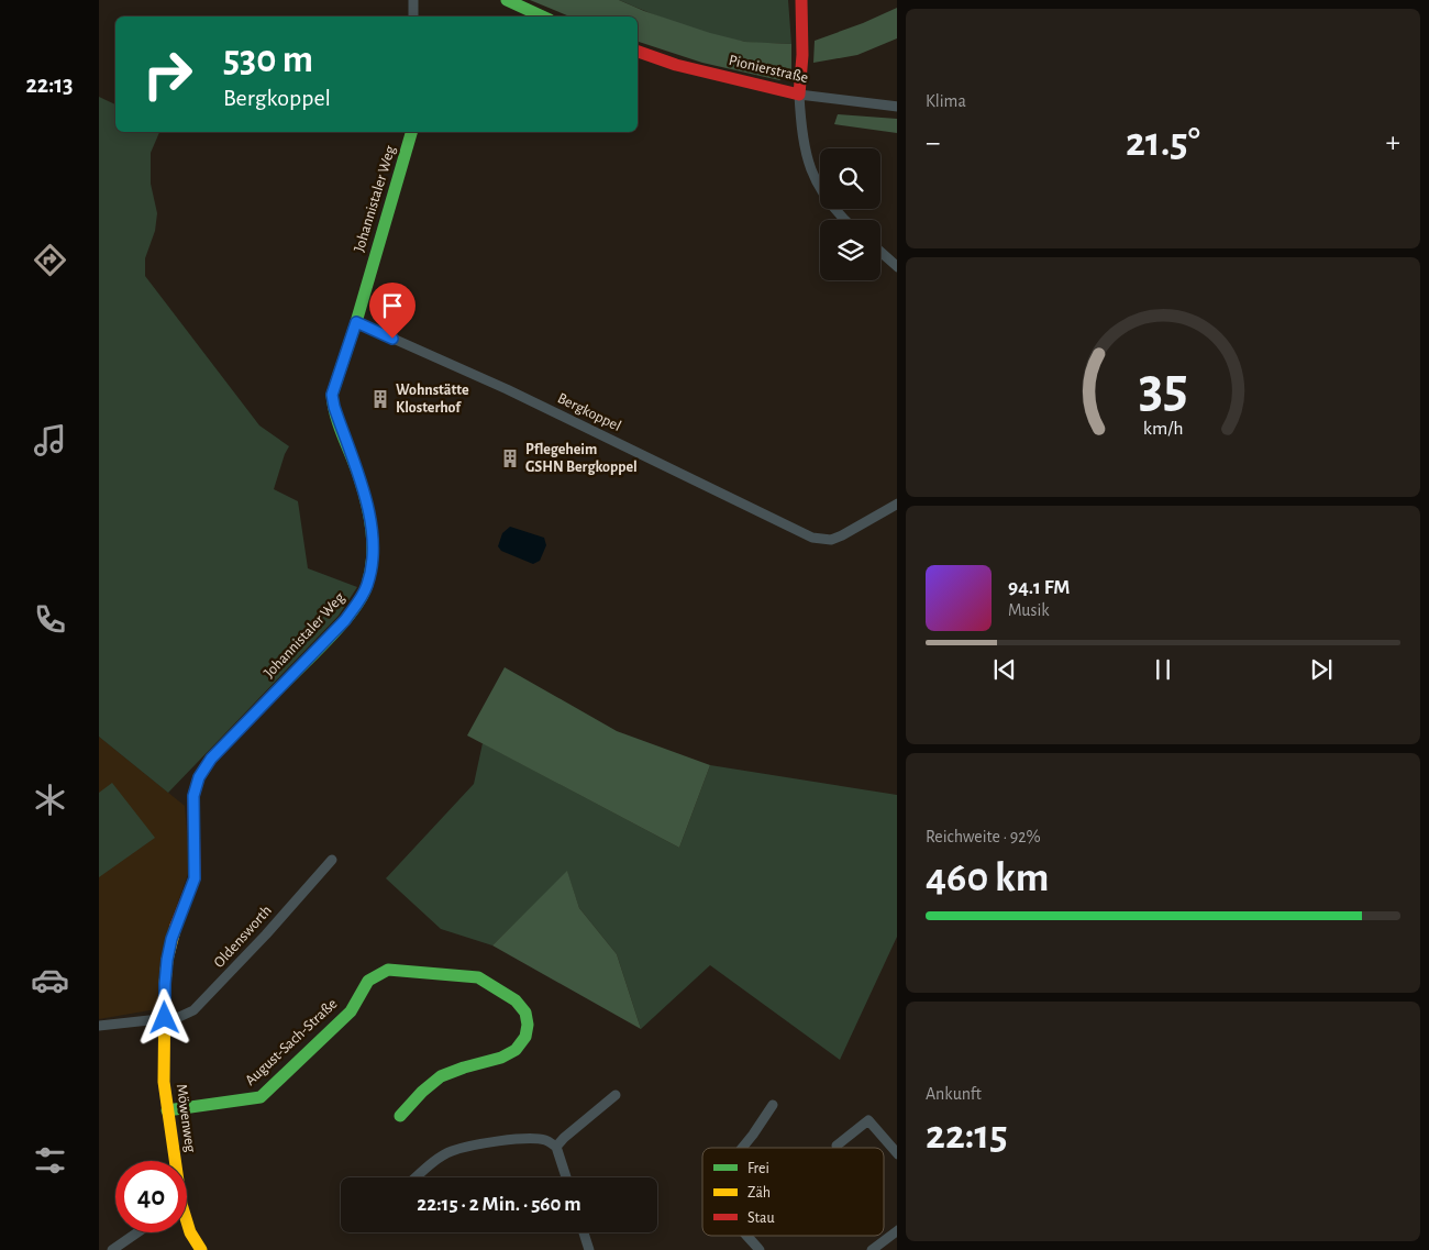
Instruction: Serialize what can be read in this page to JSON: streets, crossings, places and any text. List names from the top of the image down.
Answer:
{
  "streets": {
    "street": [
      "Pionierstraße",
      "Johannistaler Weg",
      "Bergkoppel",
      "Oldensworth",
      "August-Sach-Straße",
      "Möwenweg"
    ]
  },
  "crossings": [
    ["Johannistaler Weg", "Bergkoppel"],
    ["Johannistaler Weg", "Oldensworth"],
    ["Johannistaler Weg", "Möwenweg"],
    ["Oldensworth", "Möwenweg"],
    ["August-Sach-Straße", "Möwenweg"]
  ],
  "places": {
    "building": ["Wohnstätte Klosterhof", "Pflegeheim GSHN Bergkoppel"]
  },
  "legend": ["Frei", "Zäh", "Stau"],
  "page": {
    "tabs": "22:13",
    "tile": [
      "Klima",
      ["Reichweite · 92%", "460 km"],
      ["Ankunft", "22:15"]
    ],
    "turn": ["530 m", "Bergkoppel"],
    "heat": ["−", "21.5°", "+"],
    "song": ["94.1 FM", "Musik"],
    "limit": "40",
    "trip": "22:15 · 2 Min. · 560 m",
    "gauge": ["35", "km/h"]
  }
}
